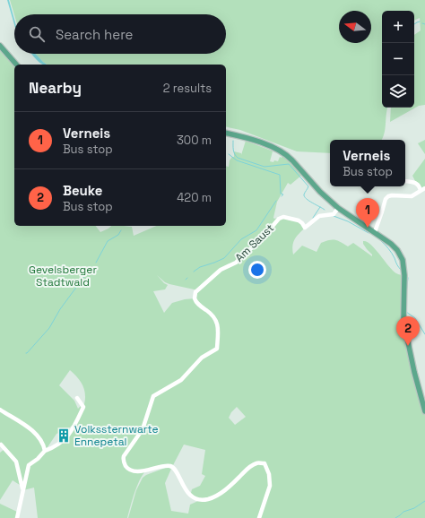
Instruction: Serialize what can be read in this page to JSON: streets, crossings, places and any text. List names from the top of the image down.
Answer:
{
  "streets": {
    "street": ["Am Saust"]
  },
  "parks": ["Gevelsberger Stadtwald"],
  "places": {
    "building": ["Volkssternwarte Ennepetal"]
  },
  "north": "left",
  "page": {
    "map_buttons": ["+", "−"],
    "search": "Search here",
    "heading": ["Nearby", "2 results"],
    "list": [
      {
        "mark": "1",
        "name": "Verneis",
        "note": "Bus stop",
        "value": "300 m"
      },
      {
        "mark": "2",
        "name": "Beuke",
        "note": "Bus stop",
        "value": "420 m"
      }
    ],
    "popup": ["Verneis", "Bus stop"],
    "pins": ["1", "2"]
  }
}
